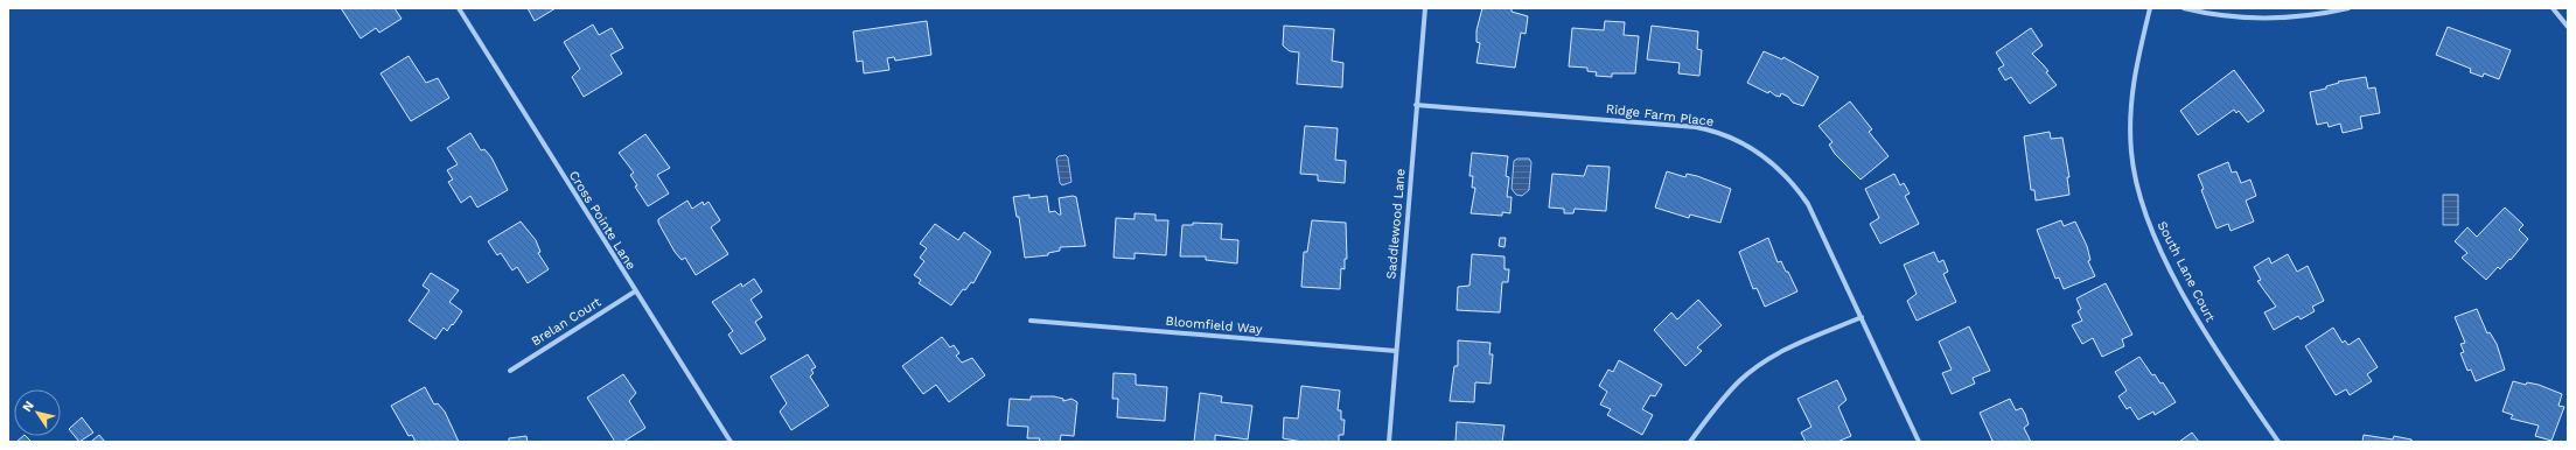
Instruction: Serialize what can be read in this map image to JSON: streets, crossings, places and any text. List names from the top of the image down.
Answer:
{
  "streets": {
    "street": [
      "Ridge Farm Place",
      "Cross Pointe Lane",
      "Saddlewood Lane",
      "South Lane Court",
      "Brelan Court",
      "Bloomfield Way"
    ]
  },
  "crossings": [
    ["Ridge Farm Place", "Saddlewood Lane"],
    ["Cross Pointe Lane", "Brelan Court"],
    ["Saddlewood Lane", "Bloomfield Way"]
  ],
  "north": "top left"
}
